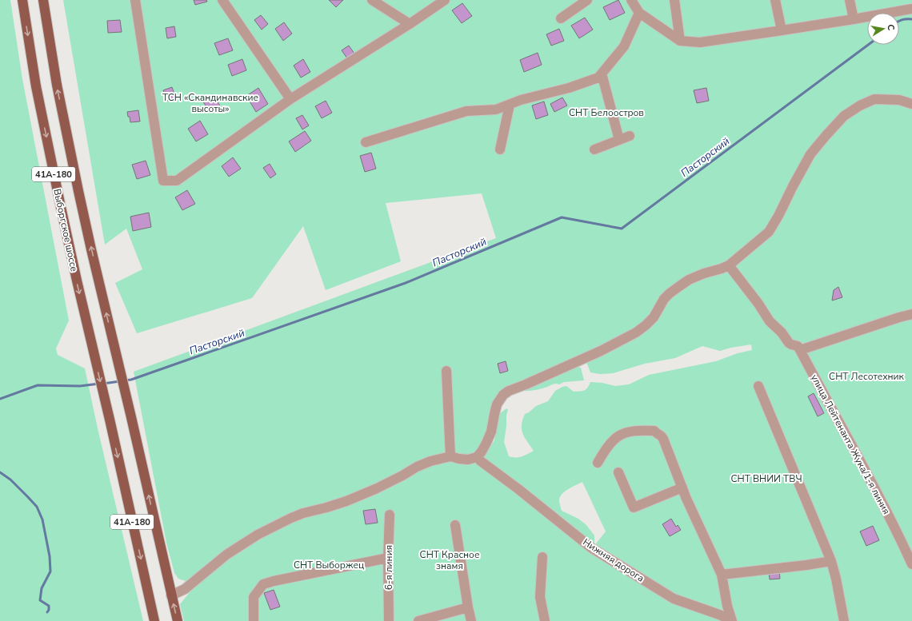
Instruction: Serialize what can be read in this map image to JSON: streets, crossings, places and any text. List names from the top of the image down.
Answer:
{
  "streets": {
    "main road": ["41А-180", "Выборгское шоссе"],
    "street": ["улица Лейтенанта Жука/1-я линия", "Нижняя дорога", "6-я линия"]
  },
  "water": ["Пасторский"],
  "parks": [
    "ТСН «Скандинавские высоты»",
    "СНТ Белоостров",
    "СНТ Лесотехник",
    "СНТ ВНИИ ТВЧ",
    "СНТ Красное знамя",
    "СНТ Выборжец"
  ],
  "north": "right"
}
